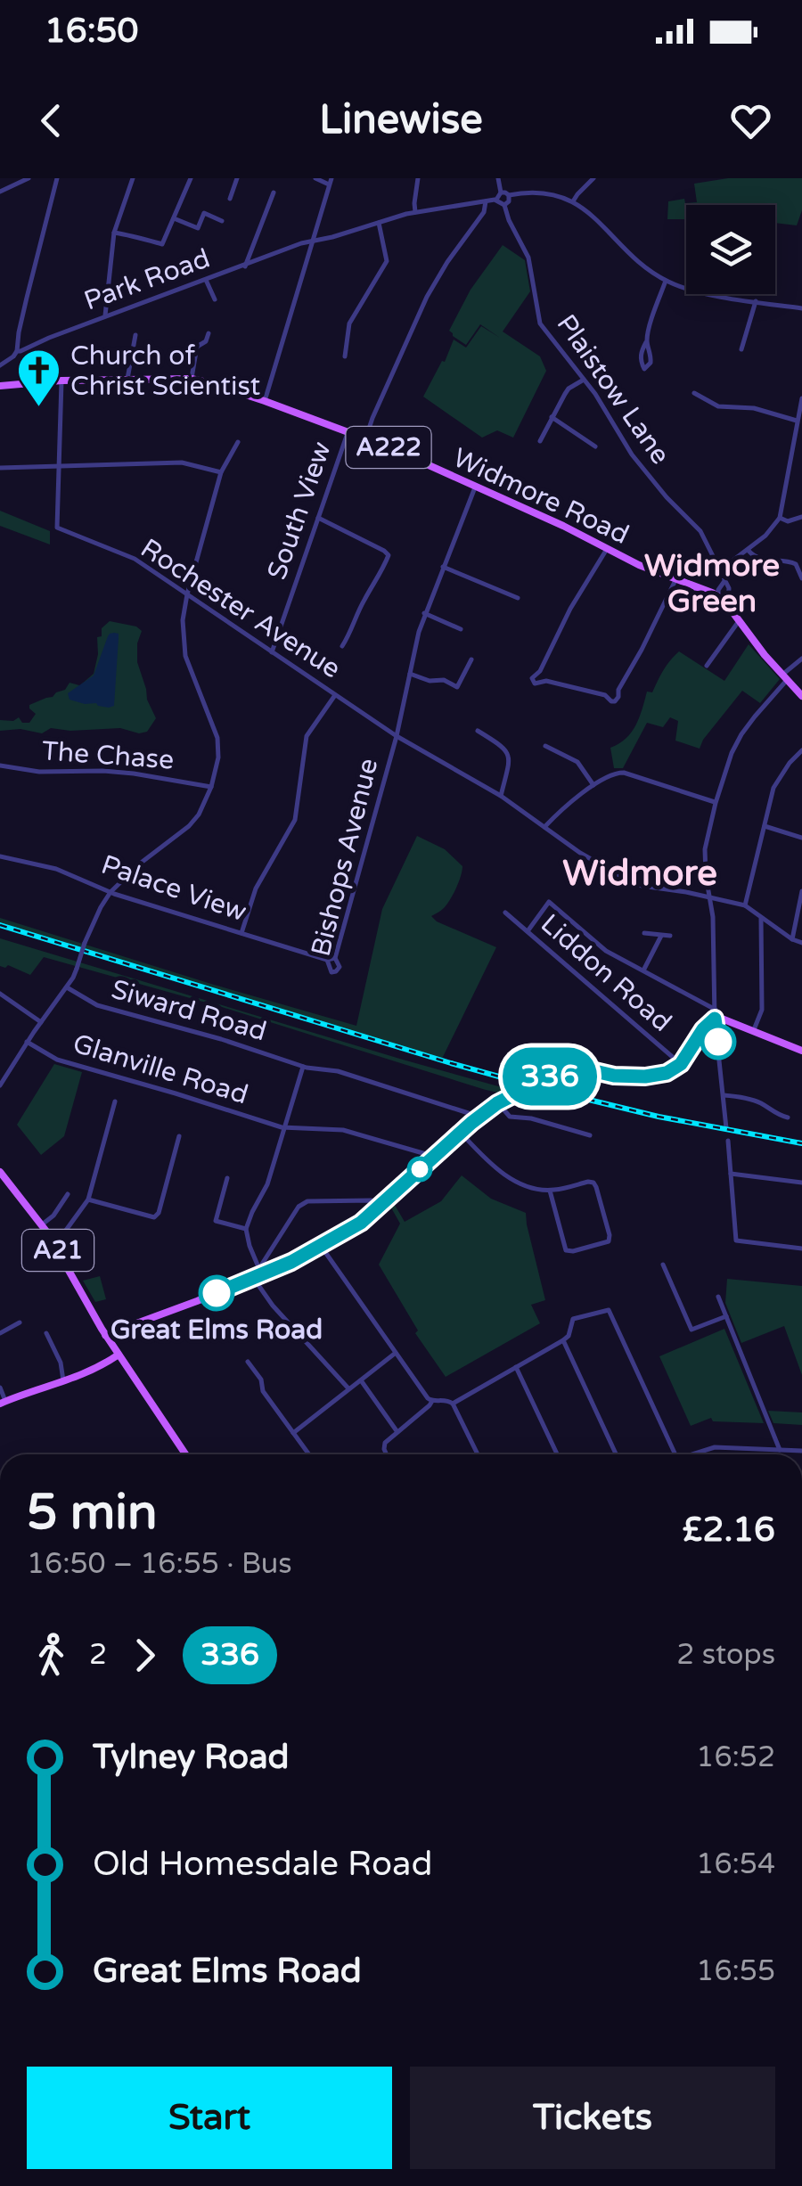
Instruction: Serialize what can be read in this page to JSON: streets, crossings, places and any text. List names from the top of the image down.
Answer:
{
  "streets": {
    "main road": ["A222", "Widmore Road", "A21"],
    "street": [
      "Park Road",
      "Plaistow Lane",
      "South View",
      "Rochester Avenue",
      "The Chase",
      "Bishops Avenue",
      "Palace View",
      "Liddon Road",
      "Siward Road",
      "Glanville Road"
    ]
  },
  "crossings": [
    ["Park Road", "Plaistow Lane"],
    ["Plaistow Lane", "Widmore Road"],
    ["Widmore Road", "South View"],
    ["Widmore Road", "Bishops Avenue"],
    ["South View", "Rochester Avenue"],
    ["Rochester Avenue", "Bishops Avenue"],
    ["Bishops Avenue", "Palace View"]
  ],
  "districts": ["Widmore Green", "Widmore"],
  "places": {
    "church": ["Church of Christ Scientist"],
    "other": ["Great Elms Road"]
  },
  "lines": ["bus line 336"],
  "page": {
    "status": "16:50",
    "header": "Linewise",
    "on_map": "336",
    "heading": ["5 min", "16:50 – 16:55 · Bus", "£2.16"],
    "legs": ["2", "336", "2 stops"],
    "list": [
      {
        "name": "Tylney Road",
        "value": "16:52"
      },
      {
        "name": "Old Homesdale Road",
        "value": "16:54"
      },
      {
        "name": "Great Elms Road",
        "value": "16:55"
      }
    ],
    "buttons": ["Start", "Tickets"]
  }
}
